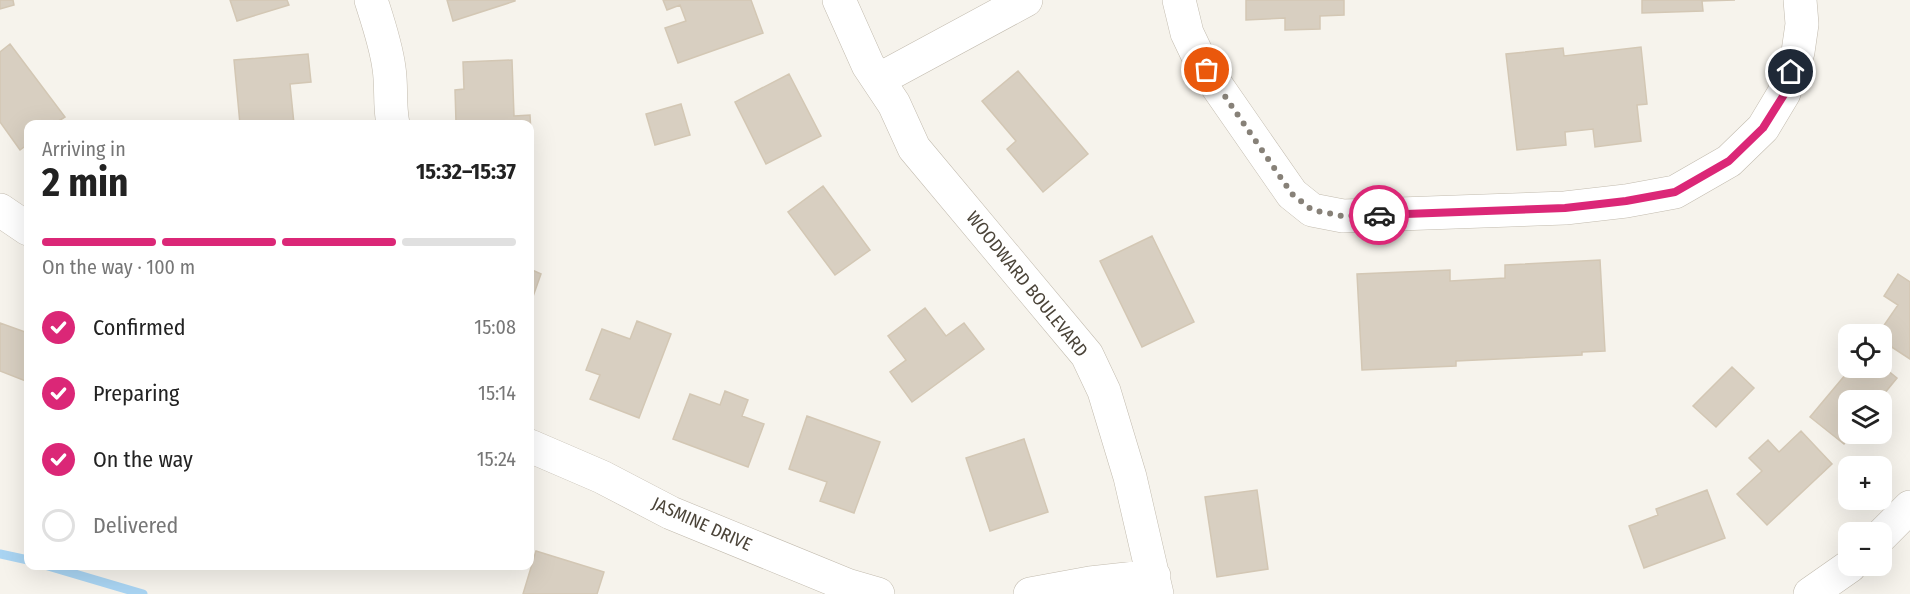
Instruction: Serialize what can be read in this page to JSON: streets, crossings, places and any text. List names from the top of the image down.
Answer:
{
  "streets": {
    "street": ["WOODWARD BOULEVARD", "JASMINE DRIVE"]
  },
  "page": {
    "heading": ["2 min", "Arriving in", "15:32–15:37"],
    "bar": "On the way · 100 m",
    "list": [
      ["Confirmed", "15:08"],
      ["Preparing", "15:14"],
      ["On the way", "15:24"],
      "Delivered"
    ],
    "map_buttons": ["+", "−"]
  }
}
